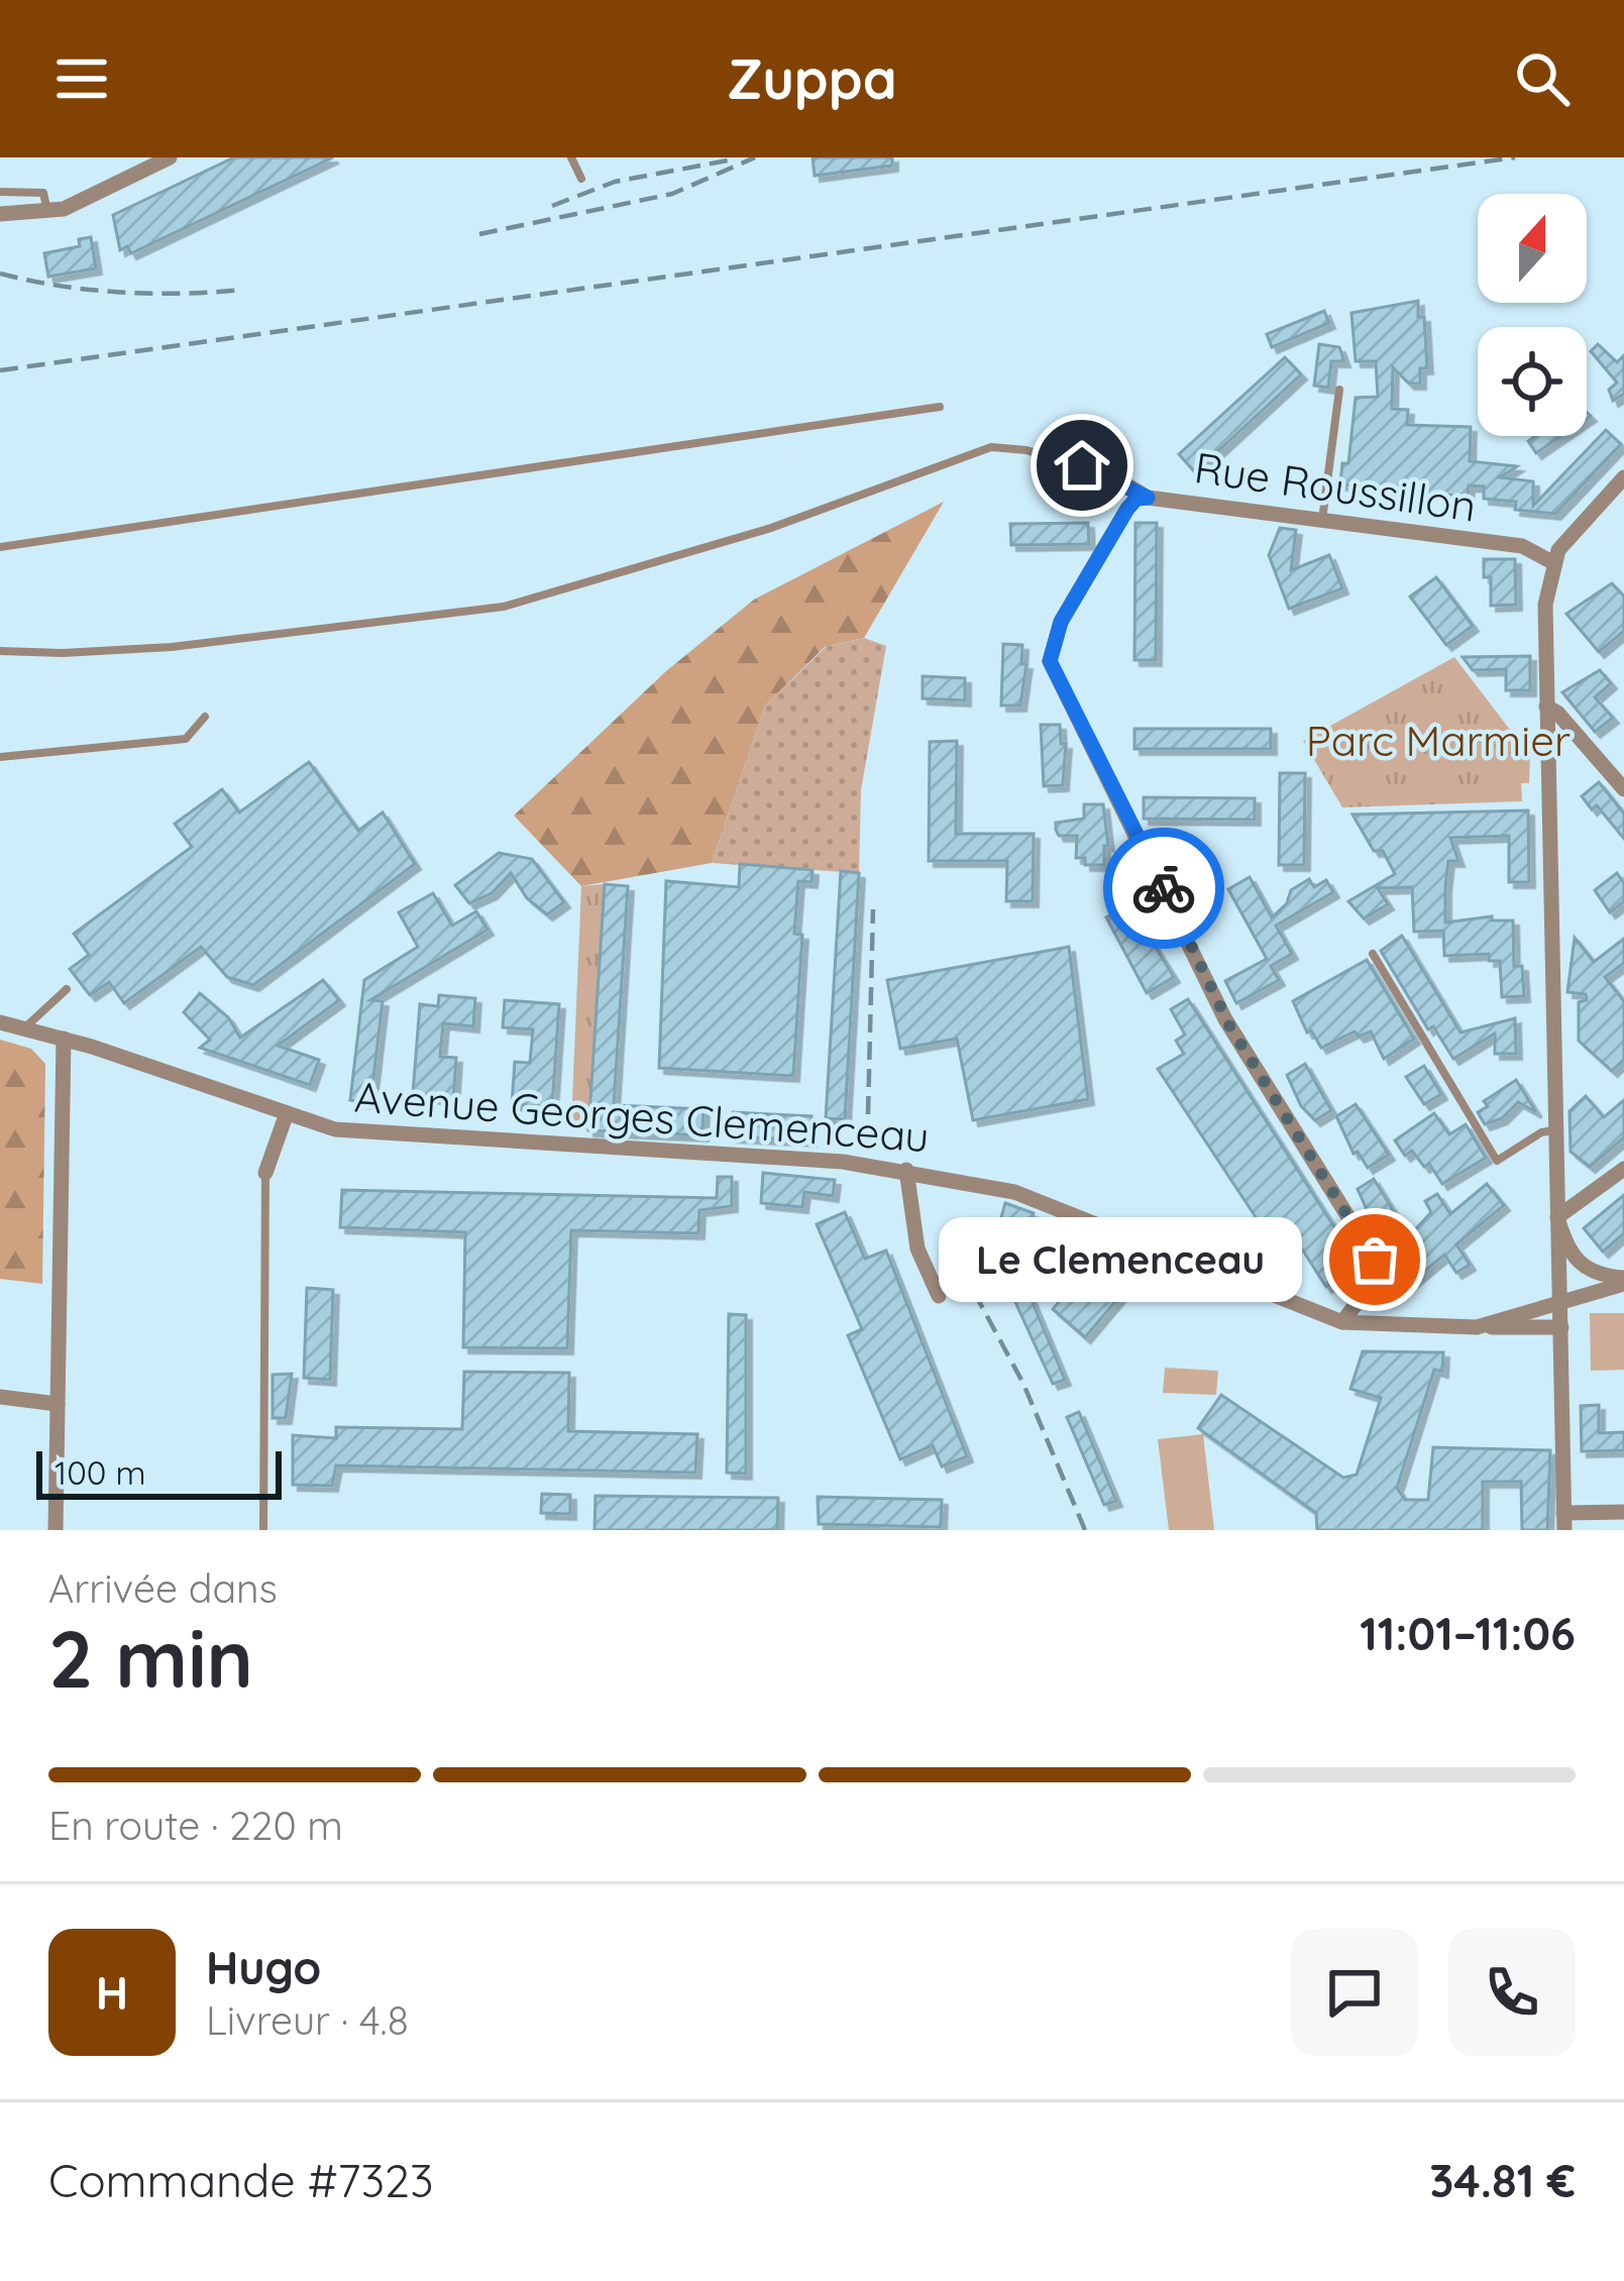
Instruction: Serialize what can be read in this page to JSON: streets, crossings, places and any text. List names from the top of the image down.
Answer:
{
  "streets": {
    "street": ["Rue Roussillon", "Avenue Georges Clemenceau"]
  },
  "parks": ["Parc Marmier"],
  "places": ["Le Clemenceau"],
  "scale_bar": "100 m",
  "north": "top",
  "page": {
    "header": "Zuppa",
    "bubble": "Le Clemenceau",
    "scale": "100 m",
    "heading": ["2 min", "Arrivée dans", "11:01–11:06"],
    "panel": [
      "Hugo",
      "Livreur · 4.8",
      "Commande #7323",
      "34.81 €"
    ],
    "bar": "En route · 220 m",
    "round": "H"
  }
}
